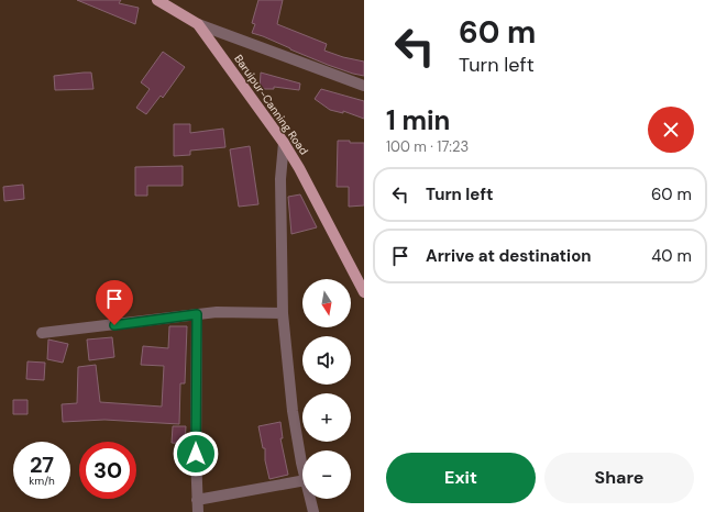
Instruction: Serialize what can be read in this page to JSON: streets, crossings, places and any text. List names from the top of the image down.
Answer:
{
  "streets": {
    "main road": ["Baruipur-Canning Road"]
  },
  "north": "bottom",
  "page": {
    "turn": ["60 m", "Turn left"],
    "heading": ["1 min", "100 m · 17:23"],
    "list": [
      {
        "name": "Turn left",
        "value": "60 m"
      },
      {
        "name": "Arrive at destination",
        "value": "40 m"
      }
    ],
    "map_buttons": ["+", "−"],
    "speed": "27 km/h",
    "limit": "30",
    "buttons": ["Exit", "Share"]
  }
}
